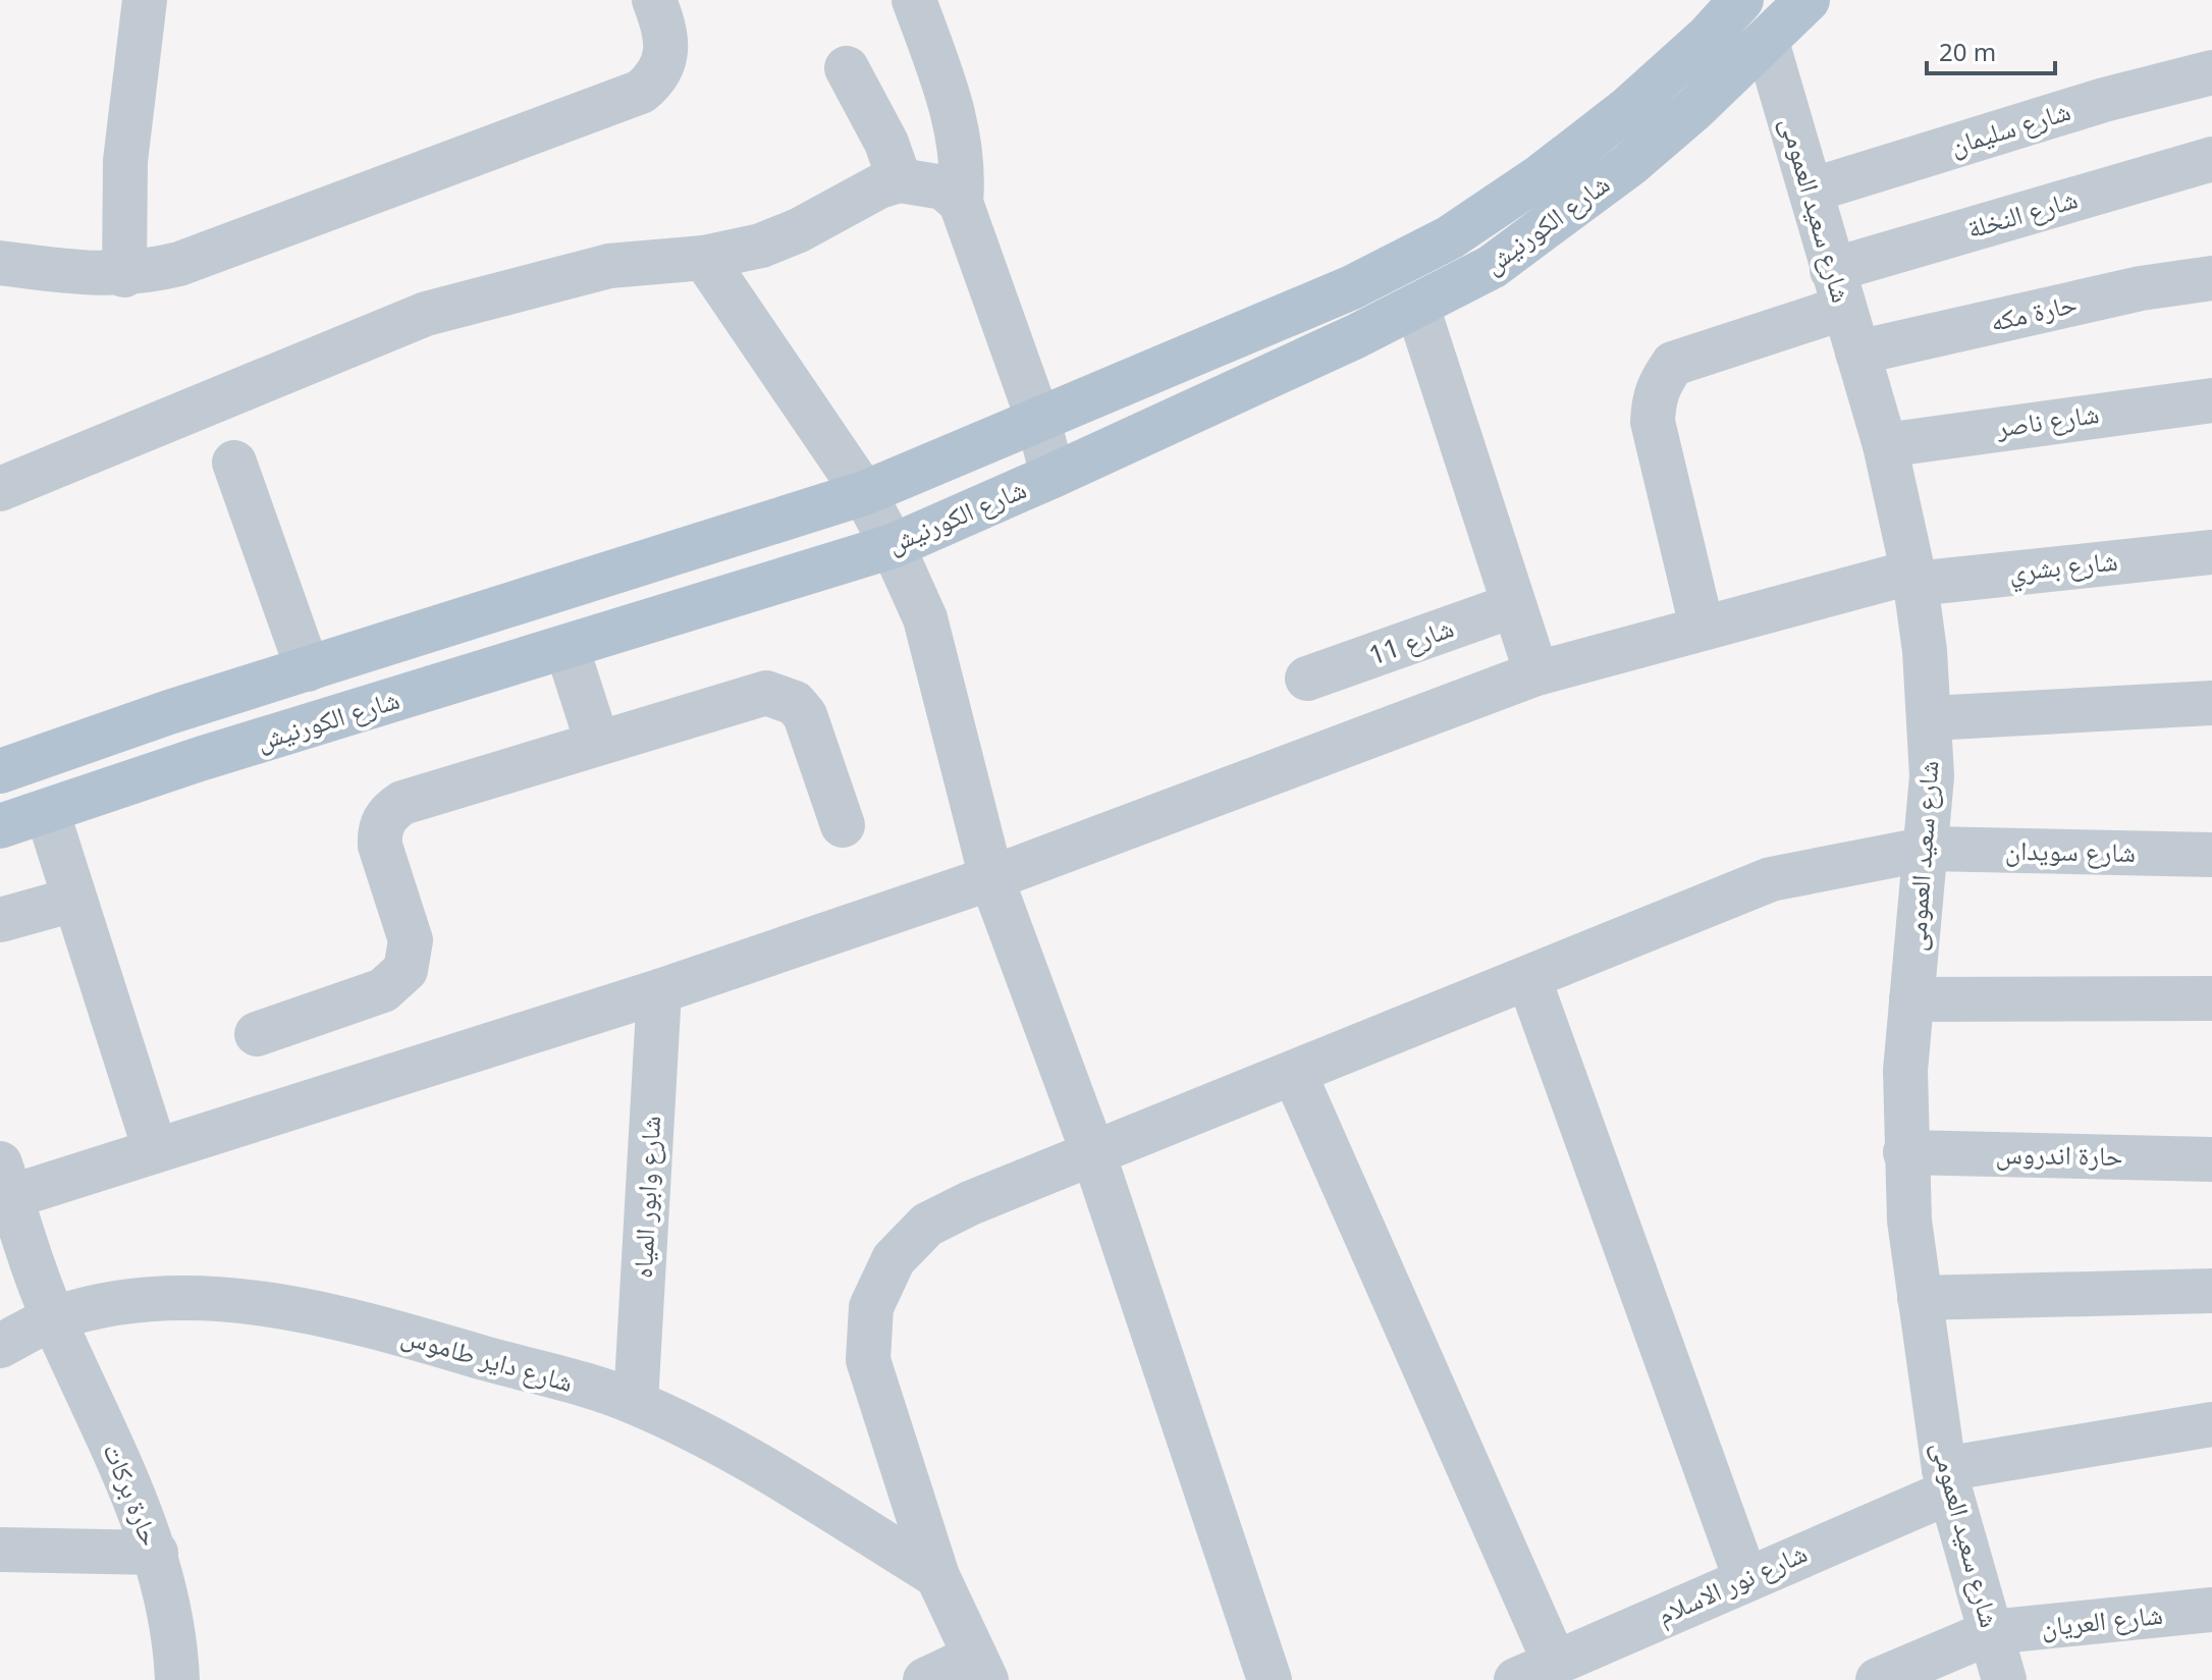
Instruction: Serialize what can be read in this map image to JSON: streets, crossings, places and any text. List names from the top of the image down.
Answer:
{
  "streets": {
    "main road": ["شارع الكورنيش"],
    "street": [
      "شارع سليمان",
      "شارع سعيد العمومى",
      "شارع النخلة",
      "حارة مكه",
      "شارع ناصر",
      "شارع بشري",
      "شارع 11",
      "شارع سويدان",
      "حارة اندروس",
      "شارع وابور المياه",
      "شارع داير طاموس",
      "حارة بركات",
      "شارع نور الاسلام",
      "شارع العريان"
    ]
  },
  "crossings": [
    ["شارع سليمان", "شارع سعيد العمومى"],
    ["شارع سعيد العمومى", "شارع النخلة"],
    ["شارع سعيد العمومى", "شارع الكورنيش"],
    ["شارع سعيد العمومى", "حارة مكه"],
    ["شارع سعيد العمومى", "شارع ناصر"],
    ["شارع سعيد العمومى", "شارع بشري"],
    ["شارع سعيد العمومى", "شارع سويدان"],
    ["شارع سعيد العمومى", "حارة اندروس"],
    ["شارع سعيد العمومى", "شارع نور الاسلام"],
    ["شارع سعيد العمومى", "شارع العريان"],
    ["شارع النخلة", "شارع بشري"],
    ["شارع بشري", "شارع وابور المياه"],
    ["شارع بشري", "حارة بركات"],
    ["شارع سويدان", "شارع داير طاموس"],
    ["شارع وابور المياه", "شارع داير طاموس"],
    ["شارع داير طاموس", "حارة بركات"]
  ],
  "scale_bar": "20 m"
}
